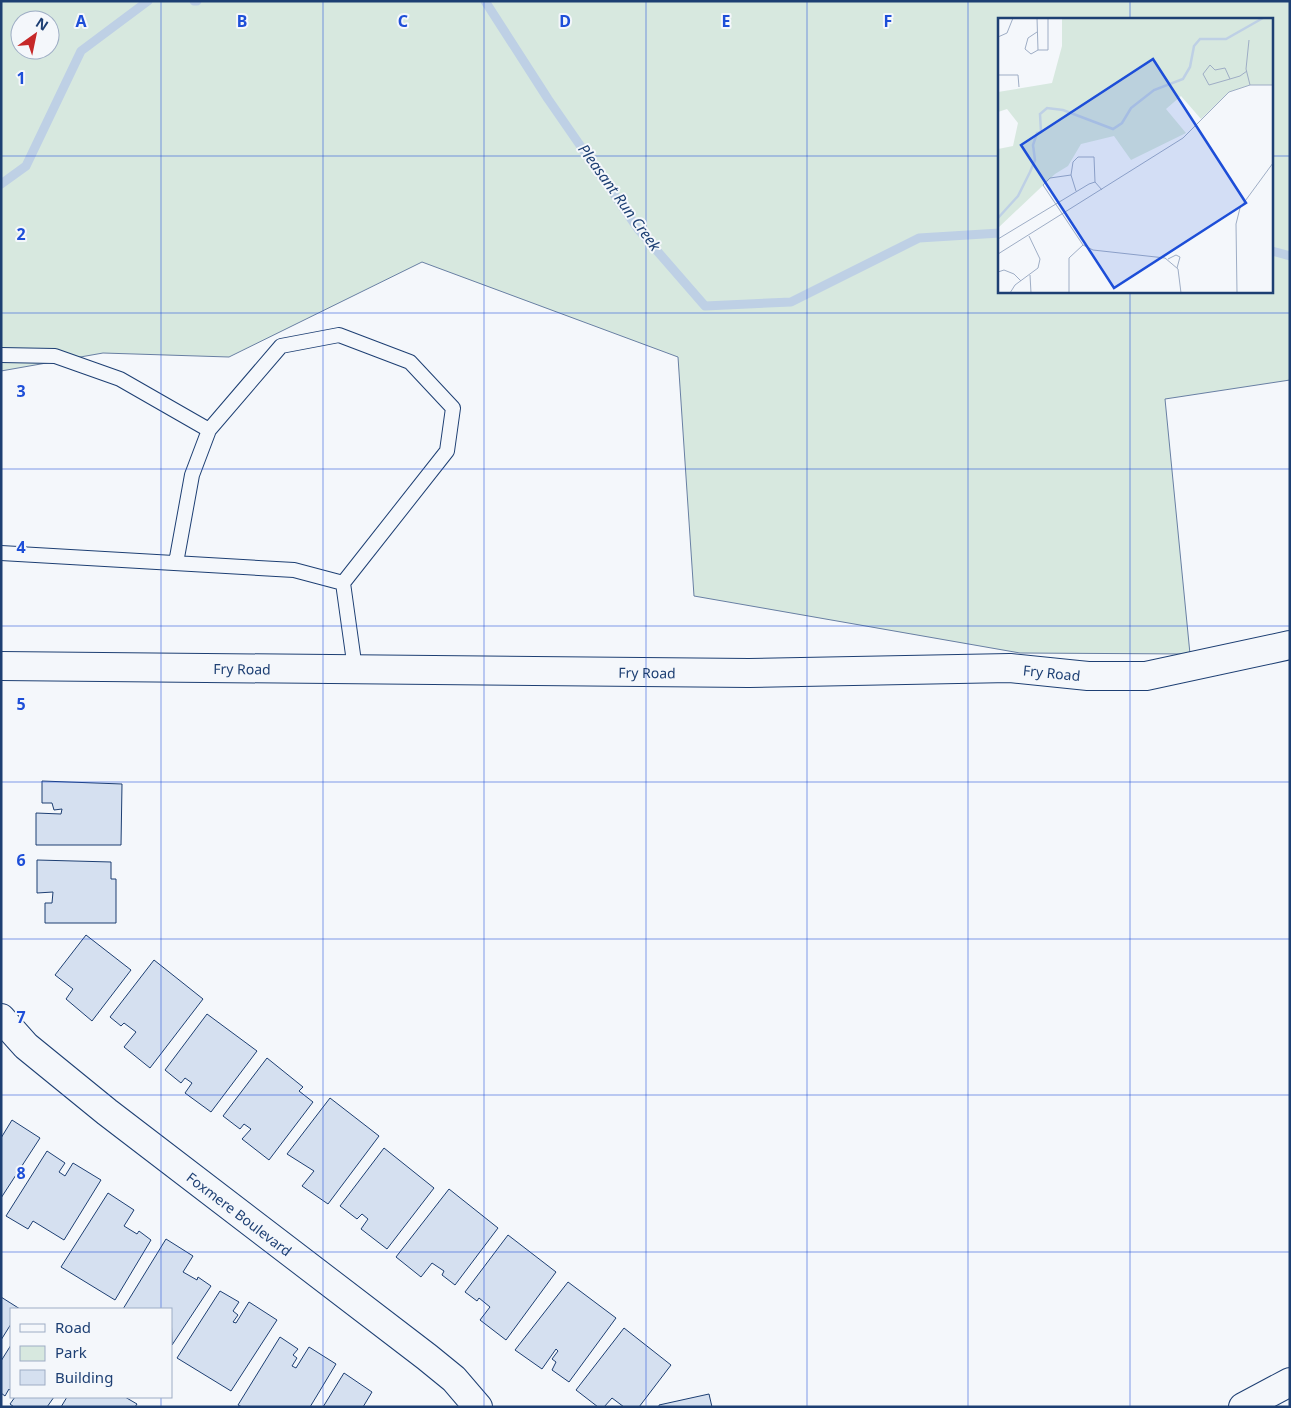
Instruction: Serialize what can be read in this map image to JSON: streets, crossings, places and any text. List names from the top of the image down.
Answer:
{
  "streets": {
    "street": ["Fry Road", "Foxmere Boulevard"]
  },
  "water": ["Pleasant Run Creek"],
  "legend": ["Road", "Park", "Building"],
  "north": "top right",
  "grid": {
    "columns": [
      "A",
      "B",
      "C",
      "D",
      "E",
      "F"
    ],
    "rows": [
      "1",
      "2",
      "3",
      "4",
      "5",
      "6",
      "7",
      "8"
    ]
  }
}
